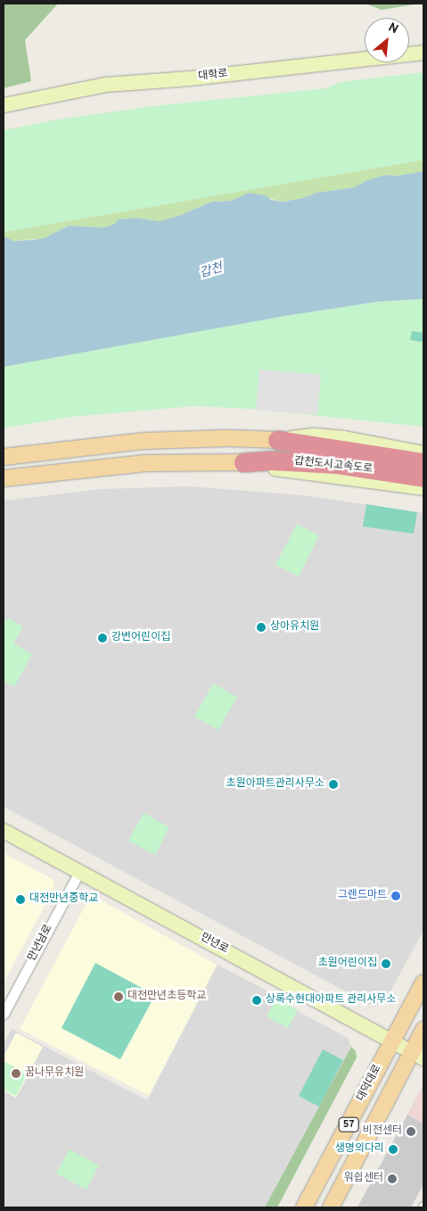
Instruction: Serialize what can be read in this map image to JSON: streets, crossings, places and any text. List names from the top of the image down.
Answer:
{
  "streets": {
    "highway": ["갑천도시고속도로"],
    "main road": ["대덕대로", "57"],
    "street": ["대학로", "만년남로", "만년로"]
  },
  "crossings": [
    ["만년남로", "만년로"],
    ["만년로", "대덕대로"]
  ],
  "water": ["갑천"],
  "places": [
    "상아유치원",
    "강변어린이집",
    "초원아파트관리사무소",
    "그랜드마트",
    "대전만년중학교",
    "초원어린이집",
    "대전만년초등학교",
    "상록수현대아파트 관리사무소",
    "꿈나무유치원",
    "비전센터",
    "생명의다리",
    "워쉽센터"
  ],
  "north": "top right"
}
